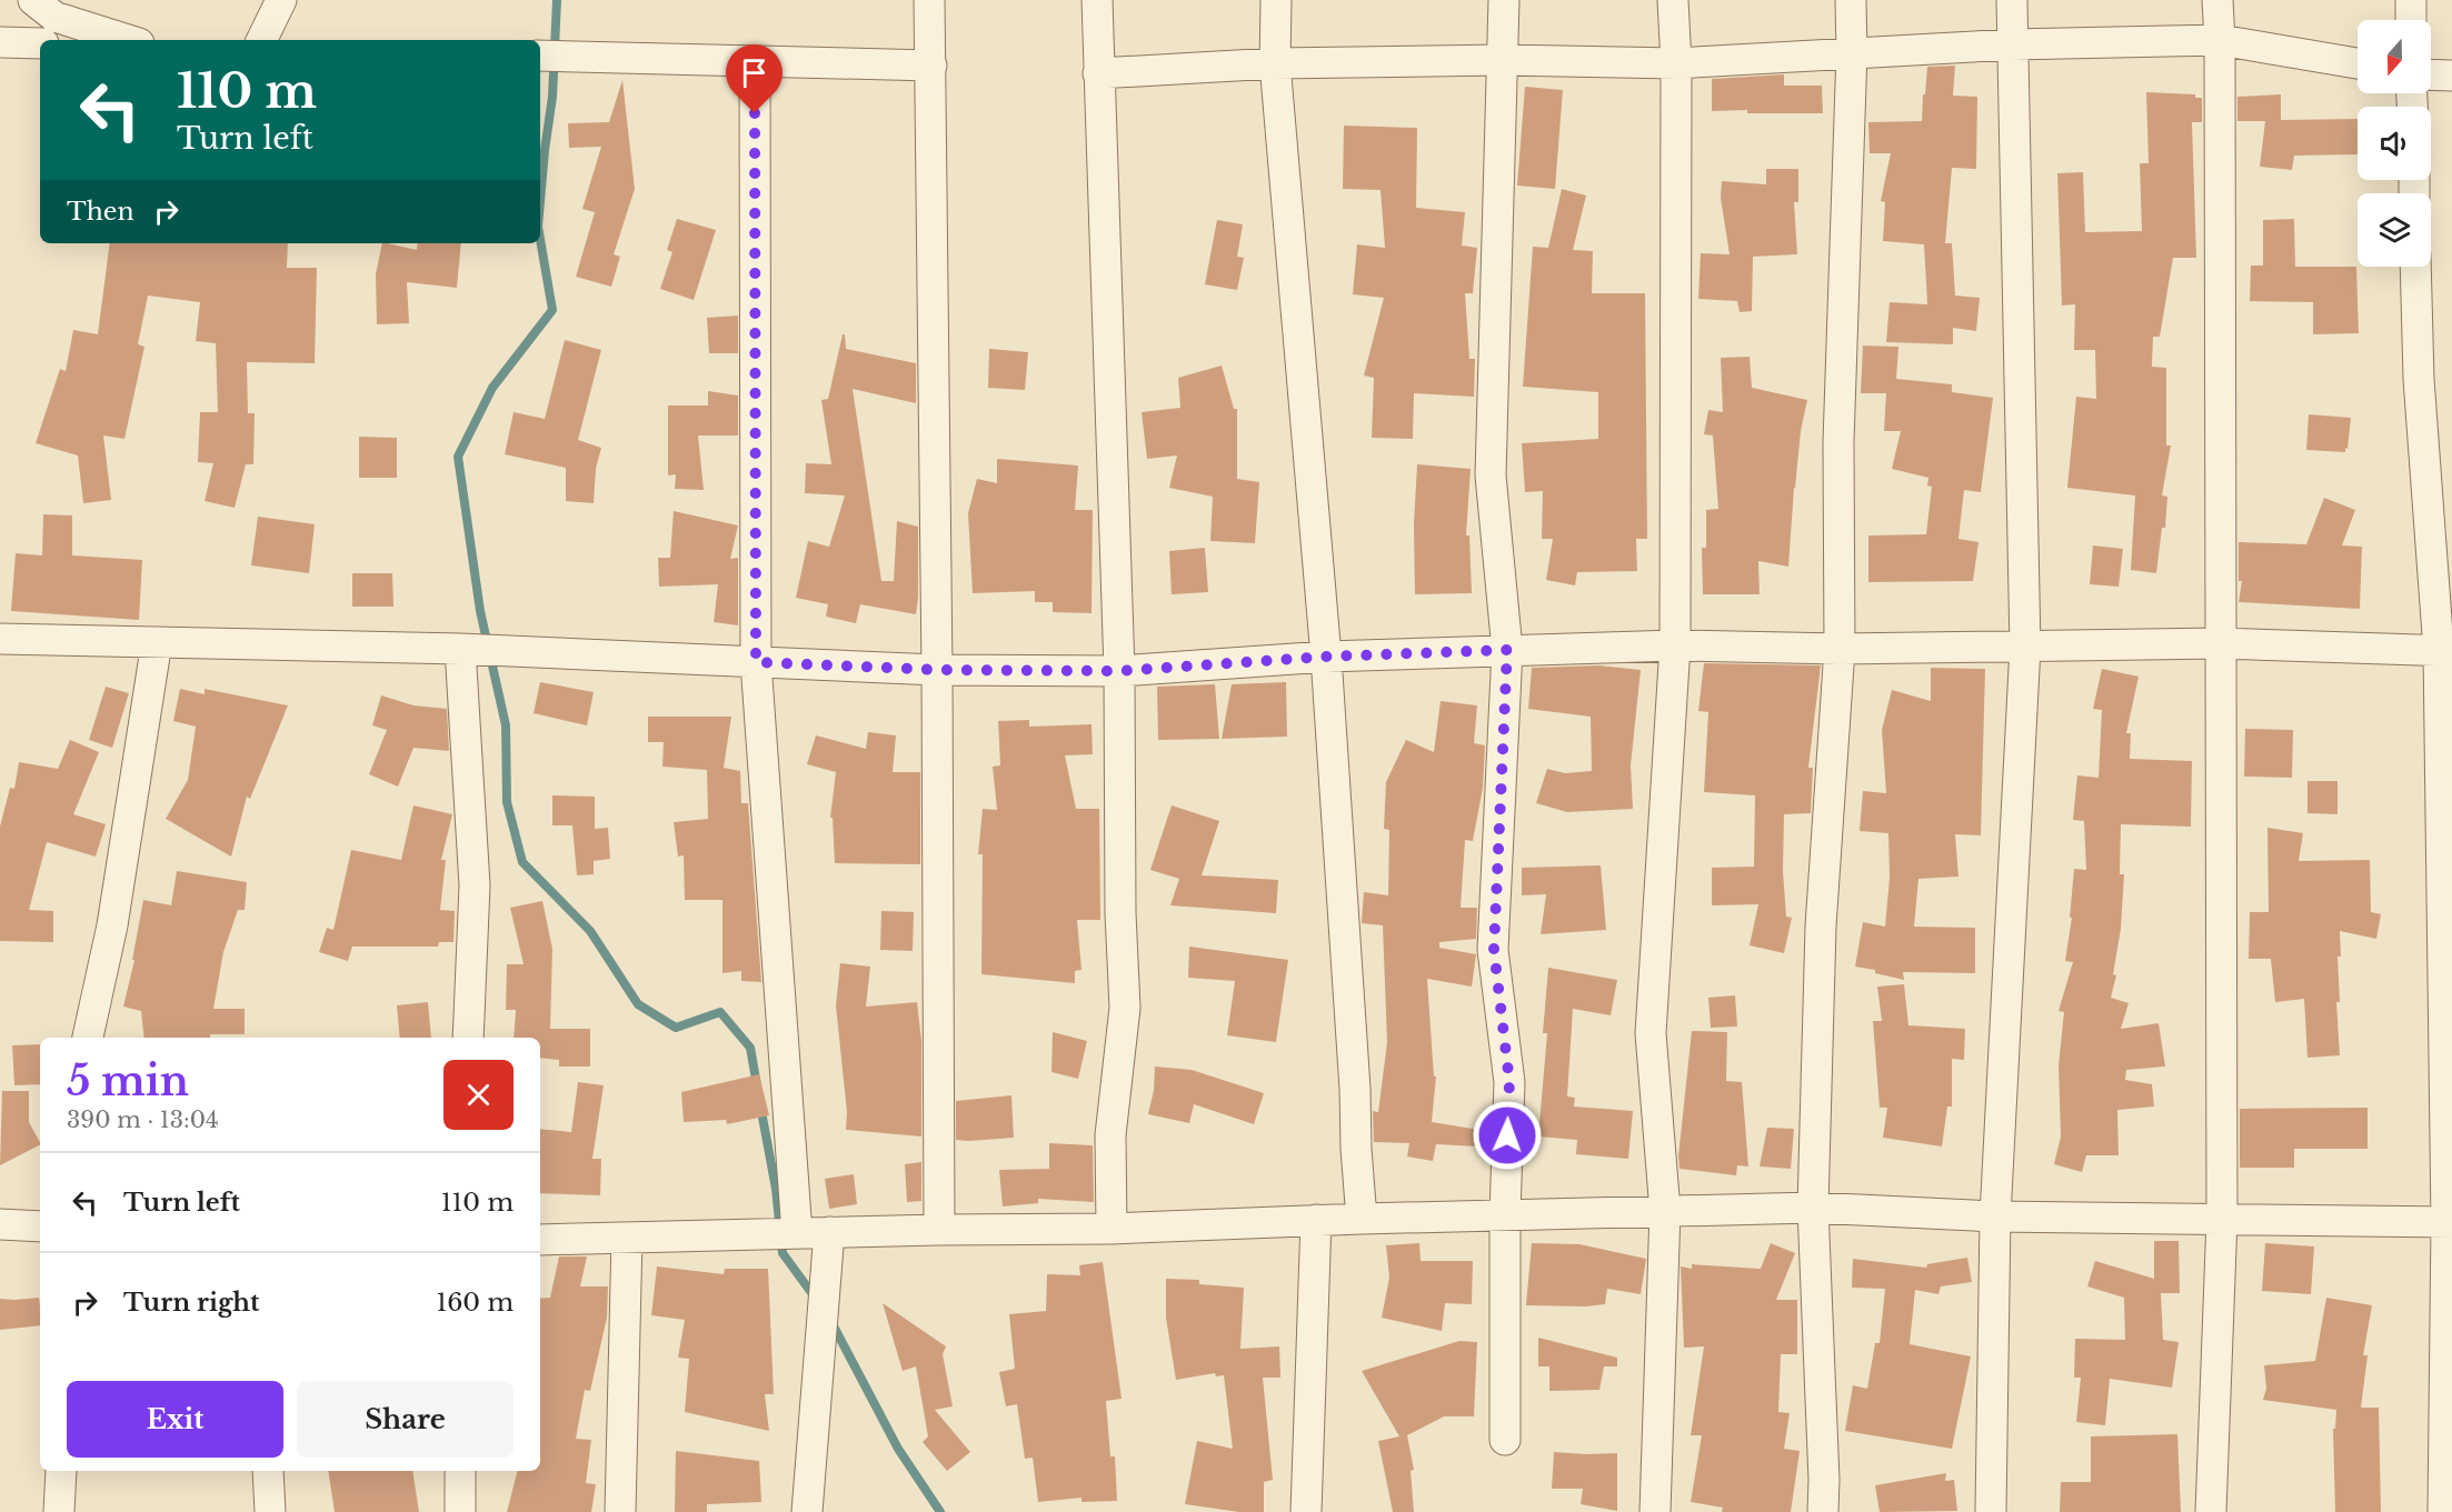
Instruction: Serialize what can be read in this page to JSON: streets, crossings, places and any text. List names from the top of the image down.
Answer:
{
  "north": "bottom",
  "page": {
    "turn": ["110 m", "Turn left"],
    "then": "Then",
    "heading": ["5 min", "390 m · 13:04"],
    "list": [
      {
        "name": "Turn left",
        "value": "110 m"
      },
      {
        "name": "Turn right",
        "value": "160 m"
      }
    ],
    "buttons": ["Exit", "Share"]
  }
}
